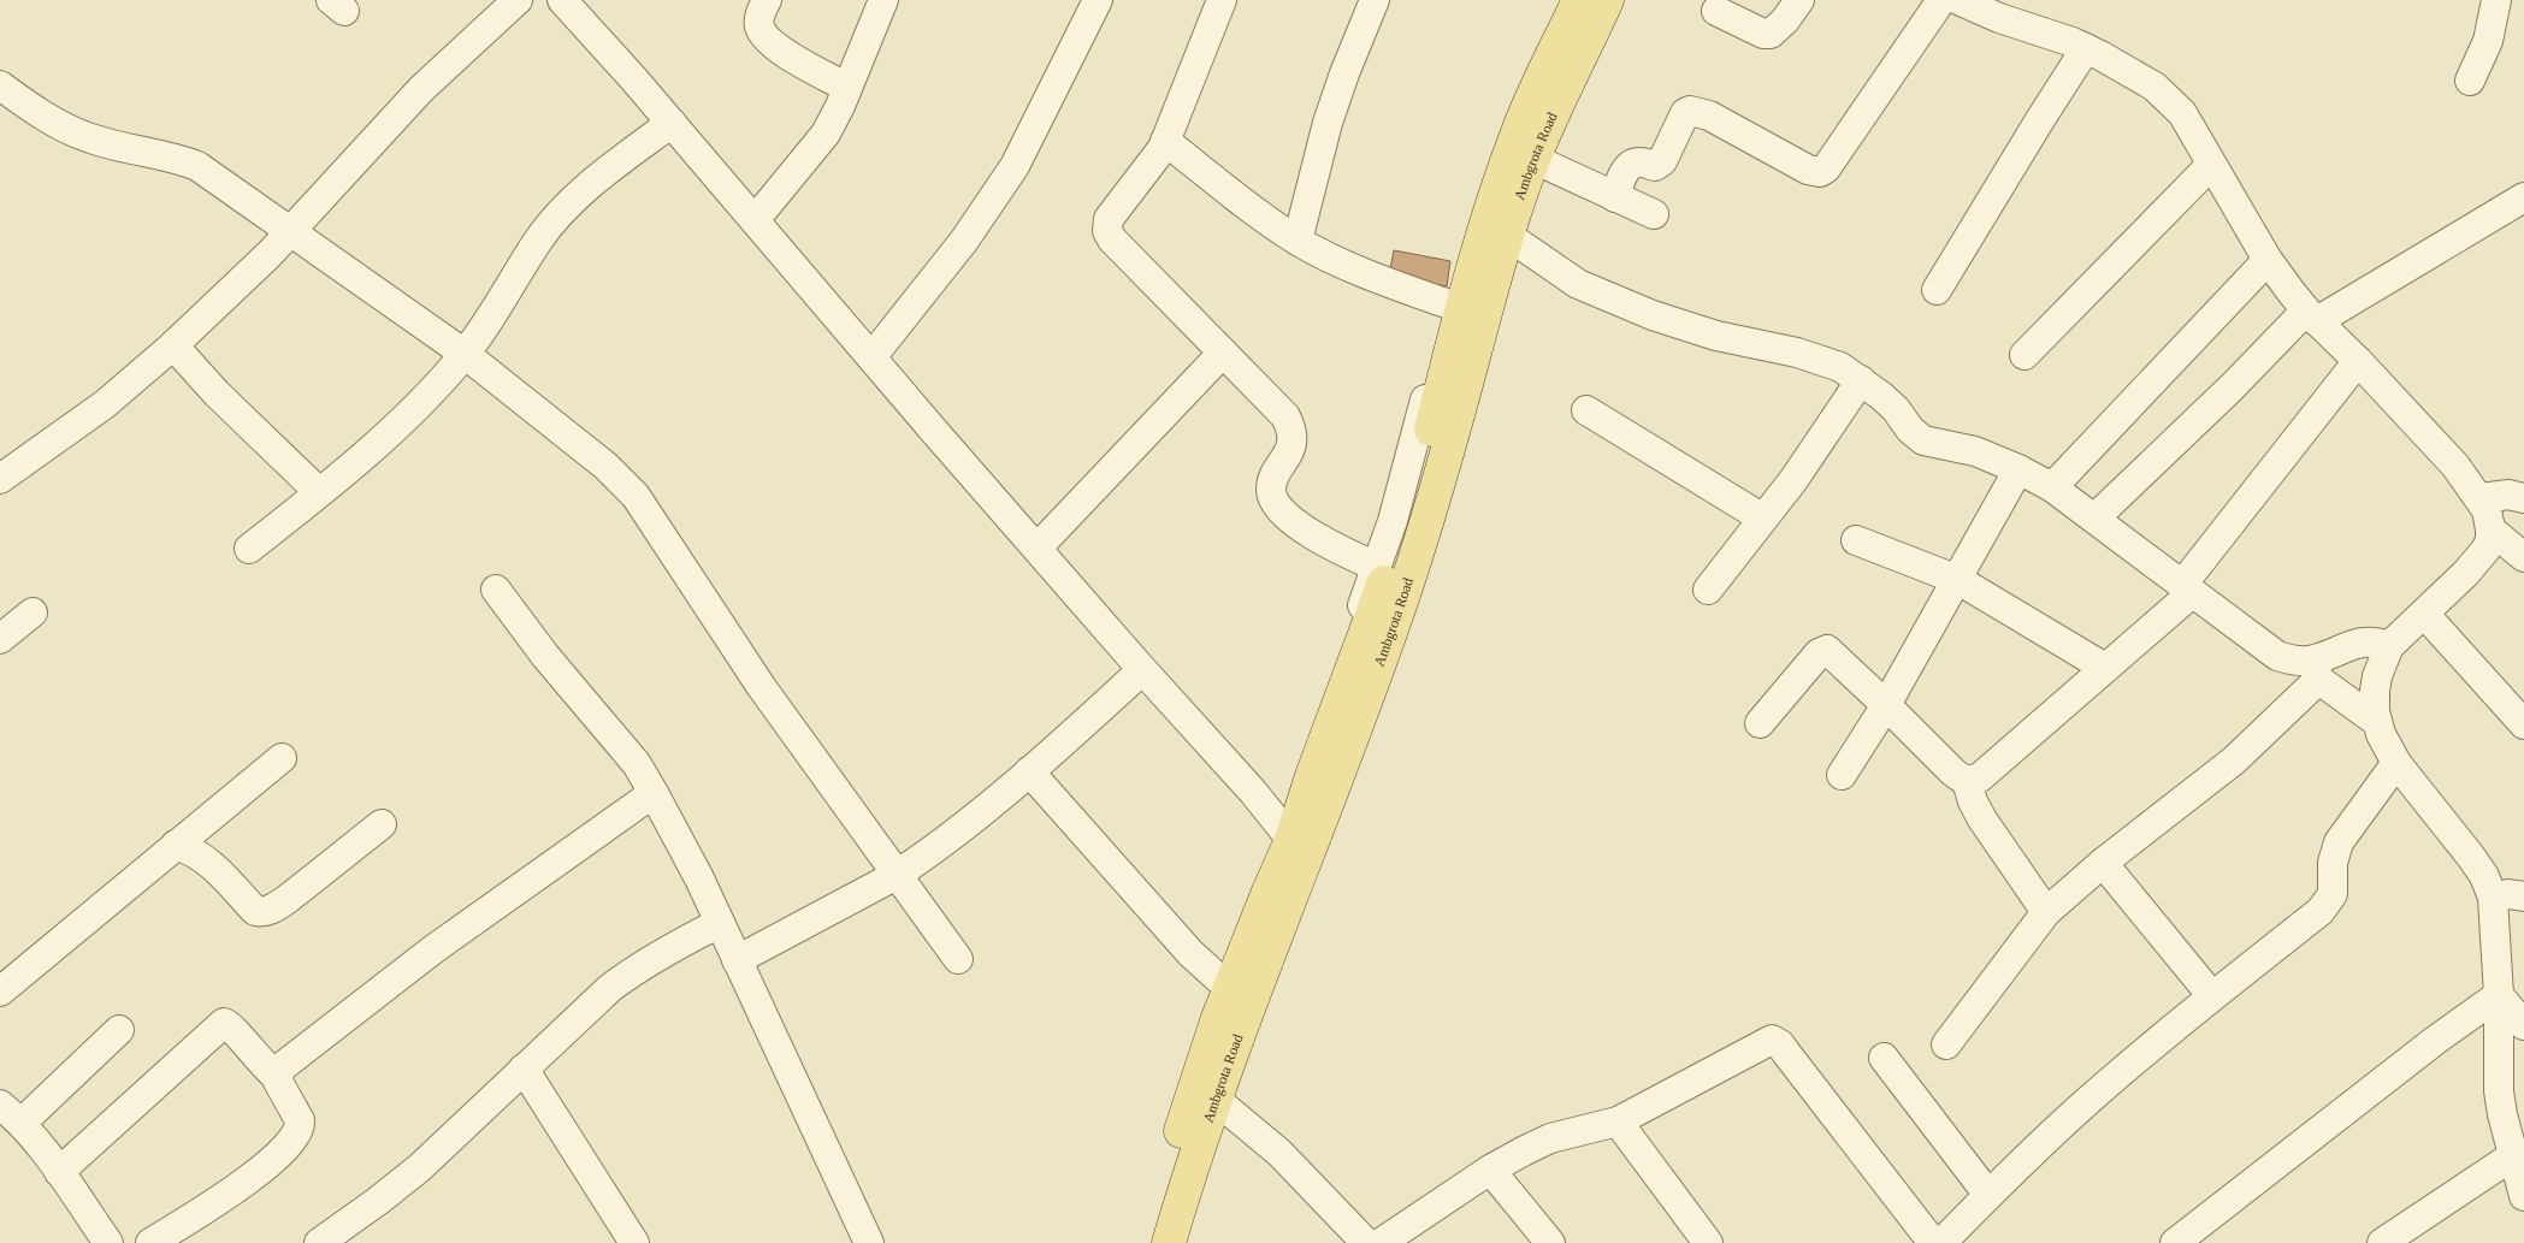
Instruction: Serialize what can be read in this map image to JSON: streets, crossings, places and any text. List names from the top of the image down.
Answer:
{
  "streets": {
    "main road": ["Ambgrota Road"]
  }
}
